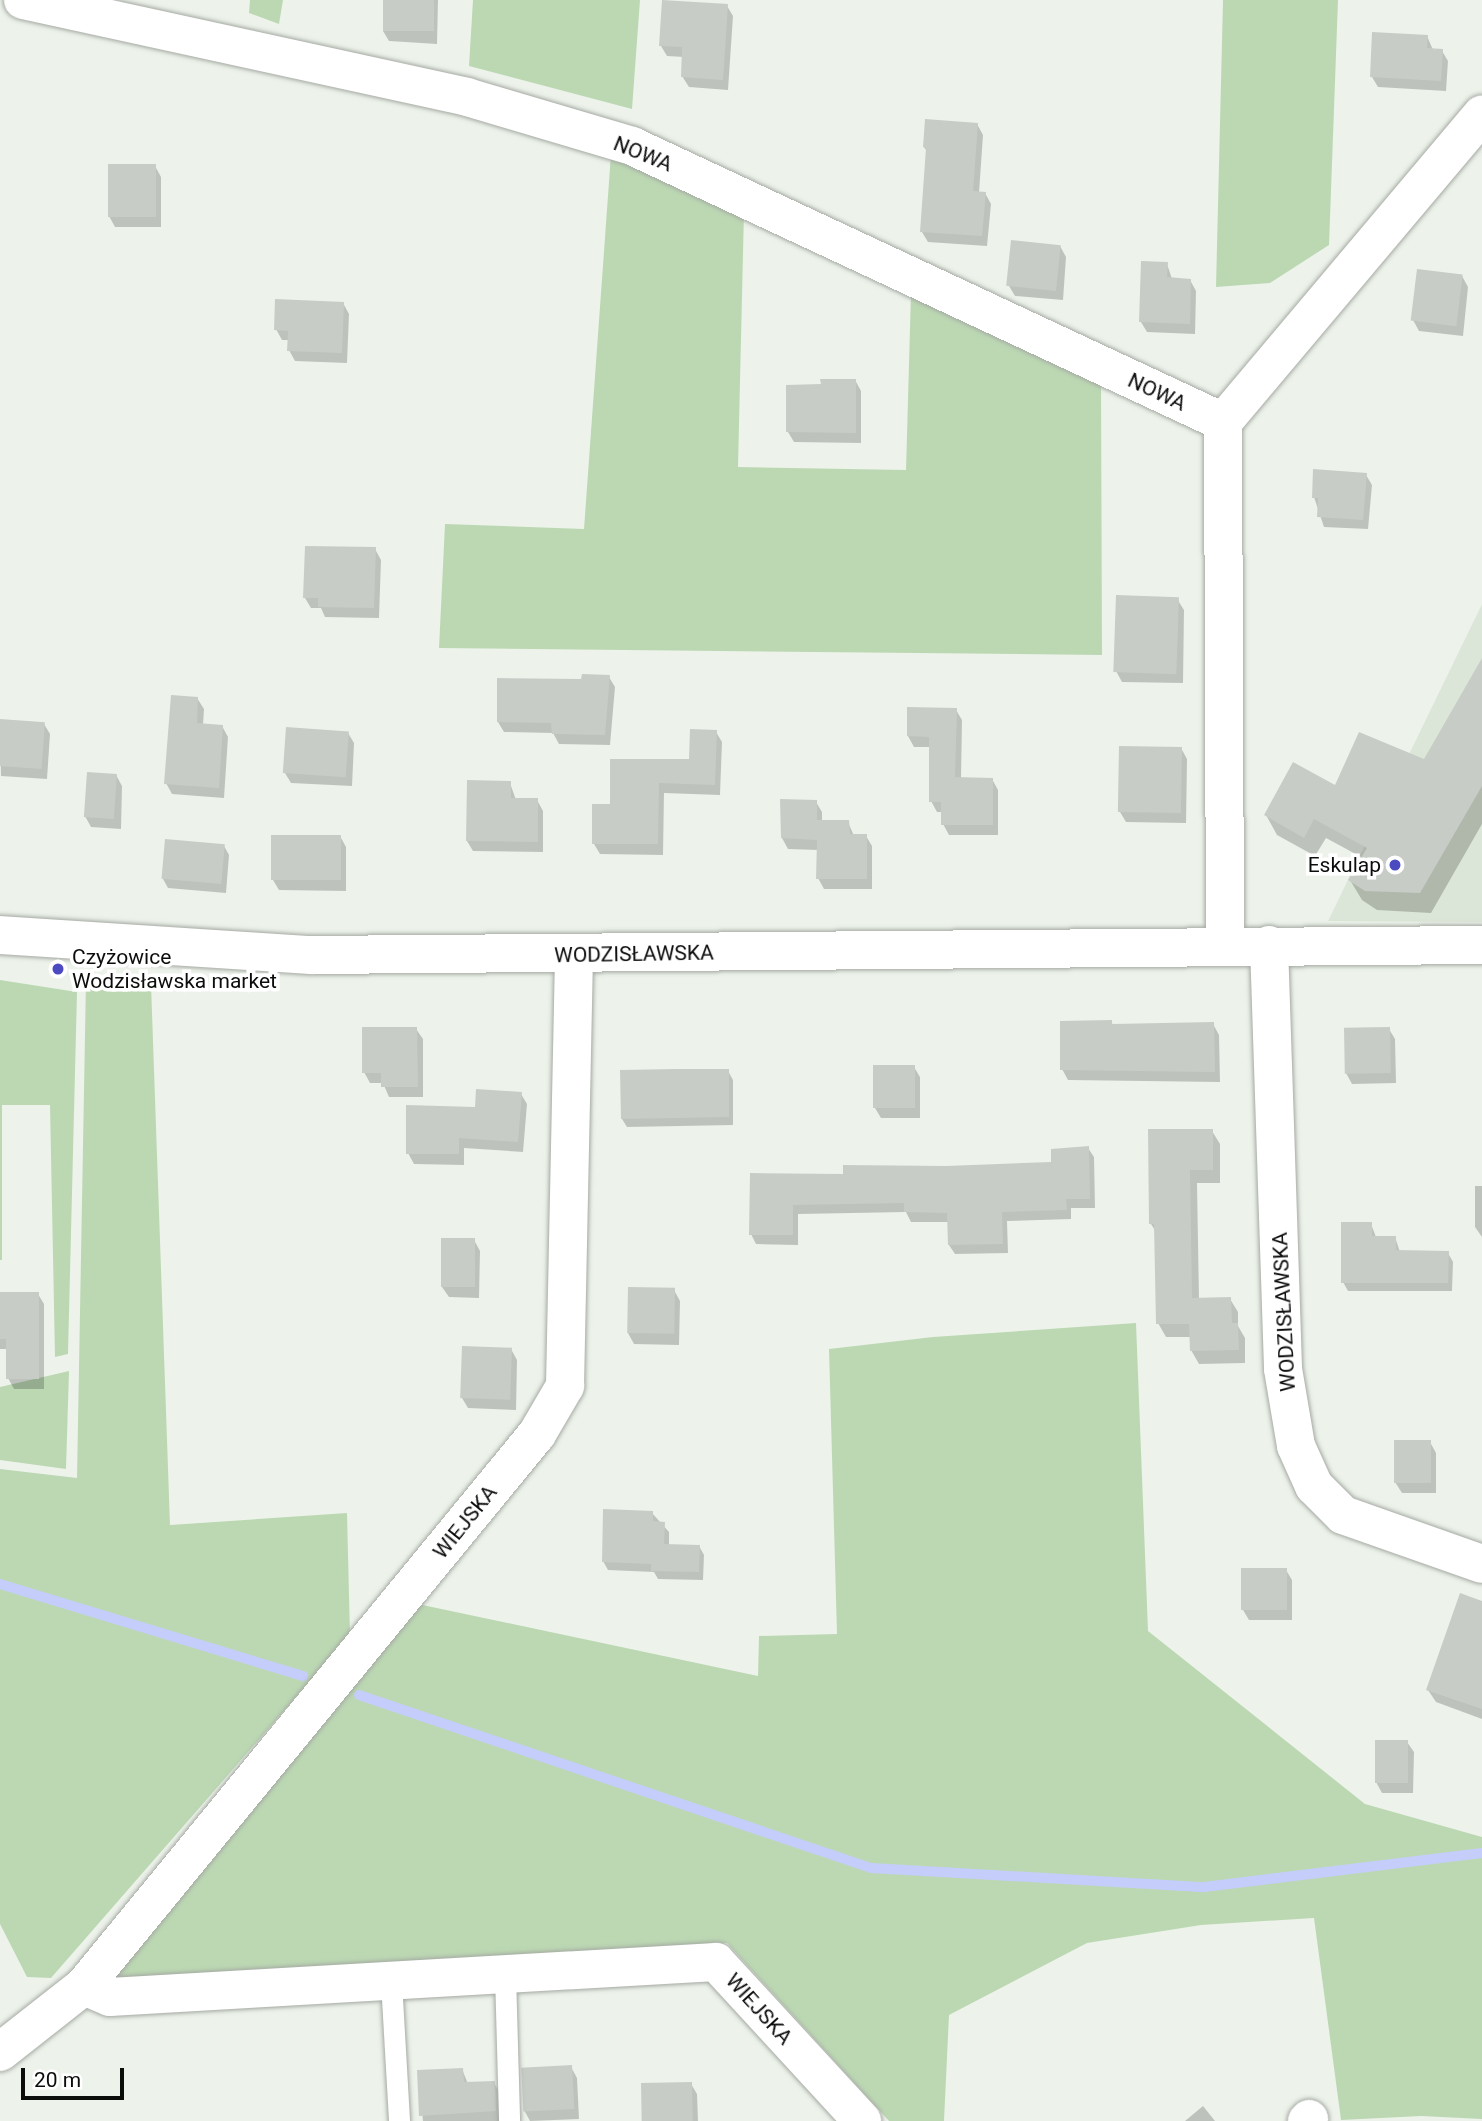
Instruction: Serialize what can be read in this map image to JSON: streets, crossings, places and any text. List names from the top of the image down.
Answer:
{
  "streets": {
    "street": ["NOWA", "WODZISŁAWSKA", "WIEJSKA"]
  },
  "crossings": [
    ["WODZISŁAWSKA", "WIEJSKA"]
  ],
  "places": ["Eskulap", "Czyżowice Wodzisławska market"],
  "scale_bar": "20 m"
}
